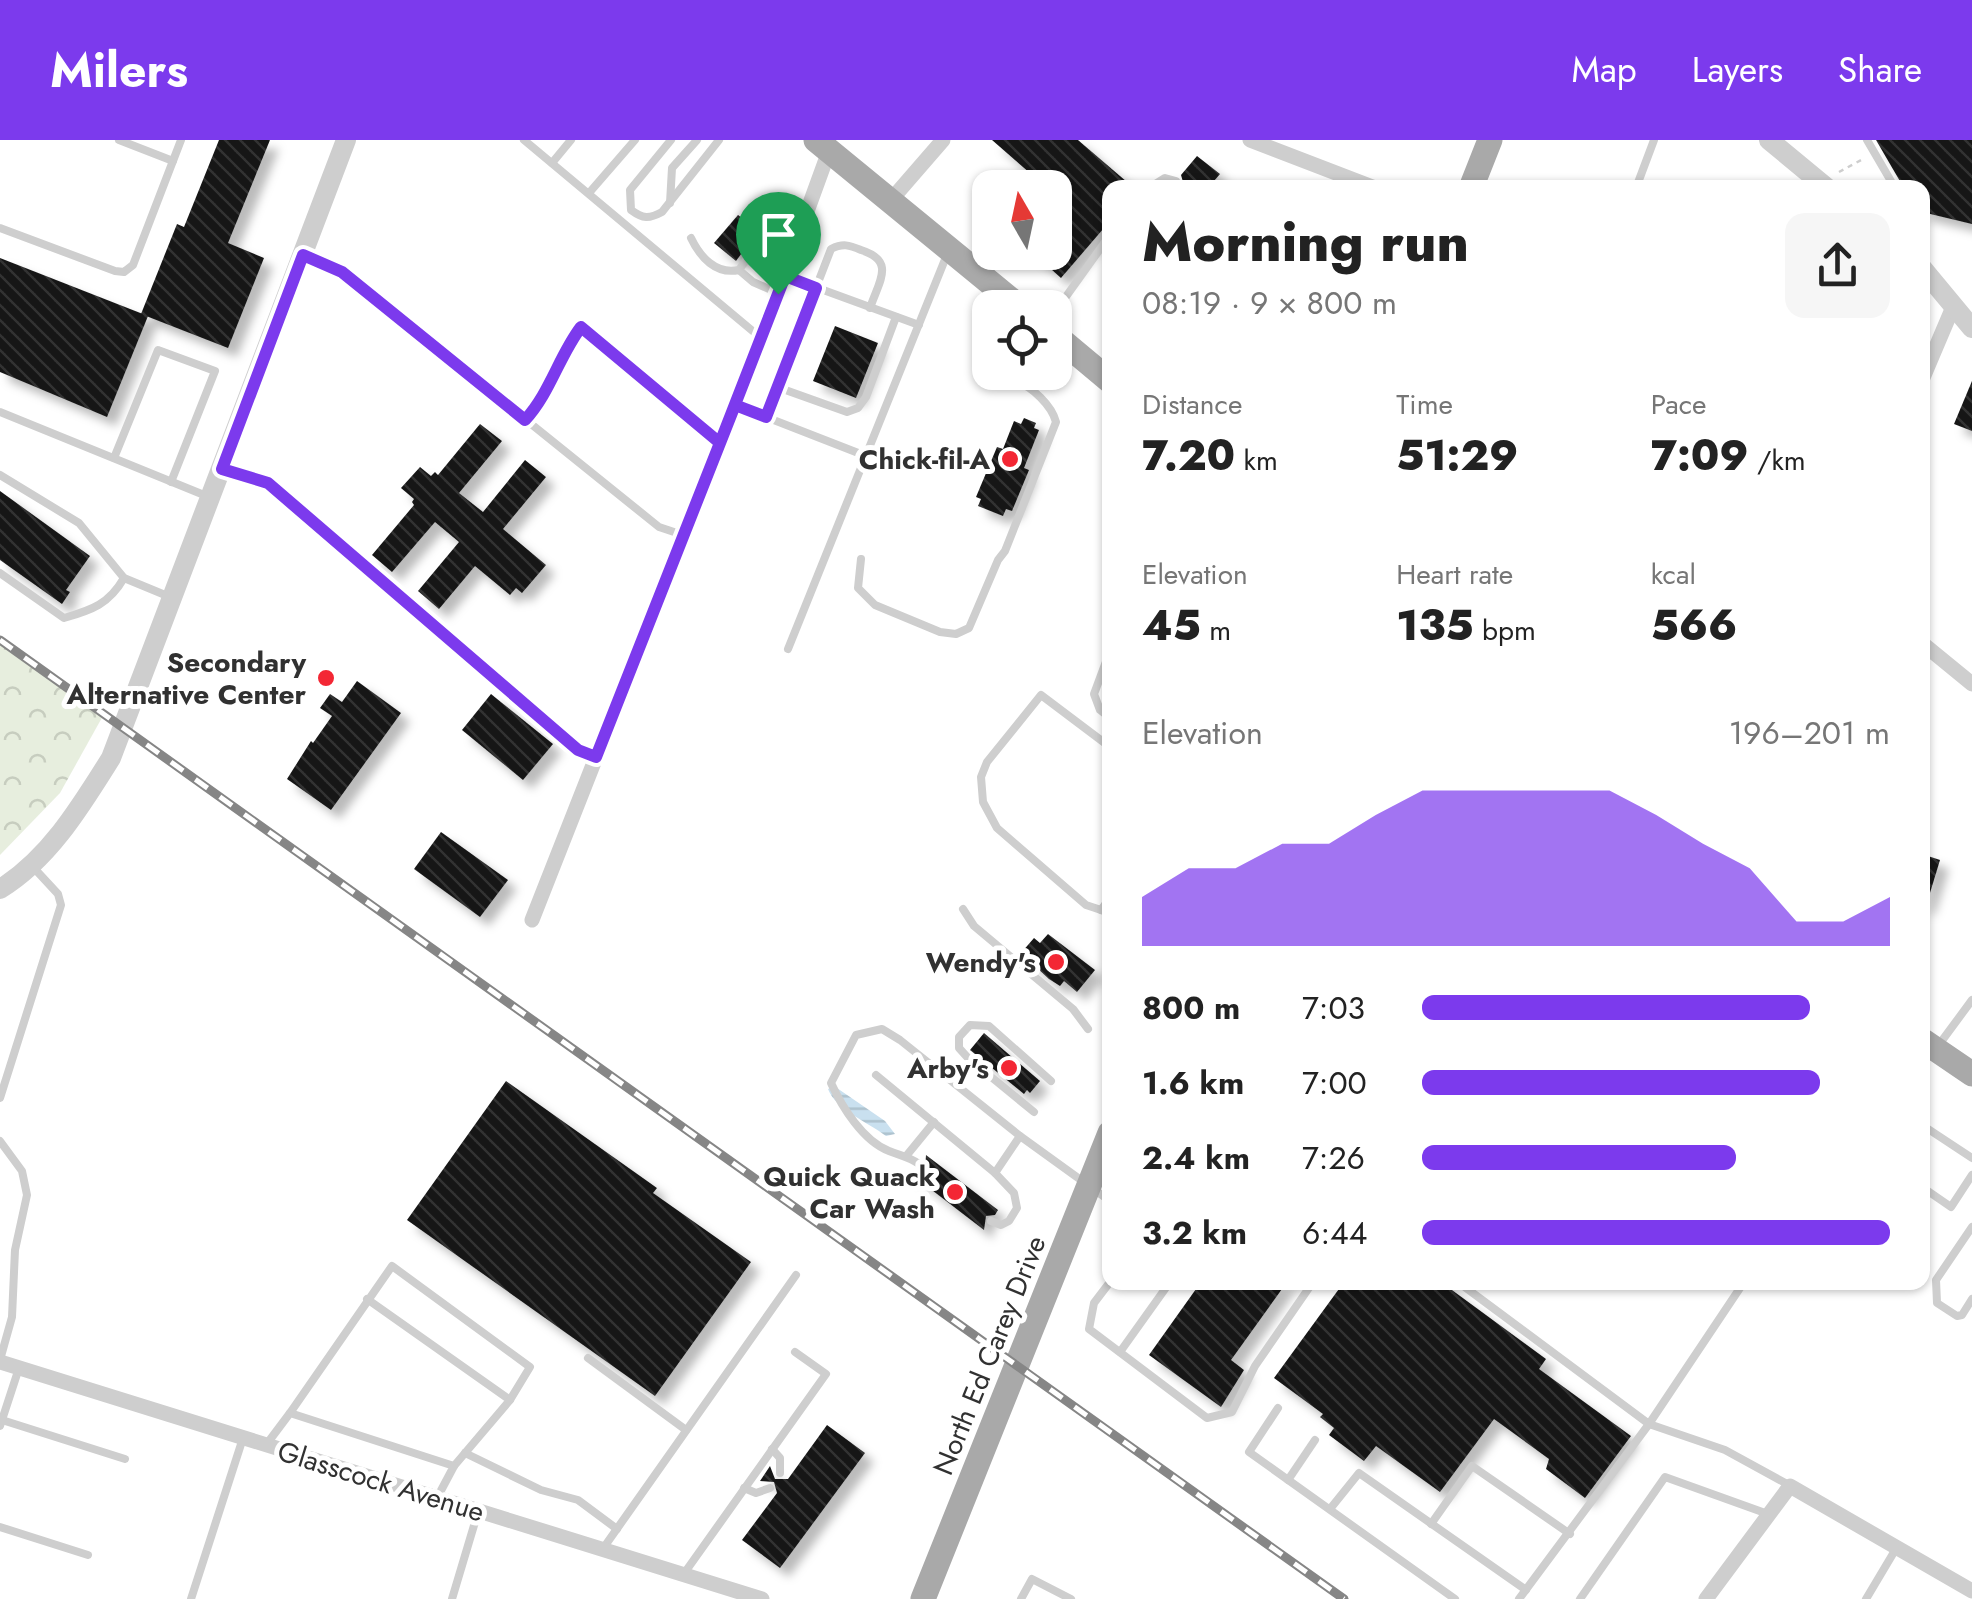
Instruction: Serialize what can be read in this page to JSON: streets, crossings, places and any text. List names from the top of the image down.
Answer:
{
  "streets": {
    "main road": ["North Ed Carey Drive"],
    "street": ["Glasscock Avenue"]
  },
  "places": [
    "Chick-fil-A",
    "Secondary Alternative Center",
    "Wendy's",
    "Arby's",
    "Quick Quack Car Wash"
  ],
  "north": "top",
  "page": {
    "header": "Milers",
    "nav": ["Map", "Layers", "Share"],
    "heading": ["Morning run", "08:19 · 9 × 800 m"],
    "stats": [
      ["Distance", "7.20 km"],
      ["Time", "51:29"],
      ["Pace", "7:09 /km"],
      ["Elevation", "45 m"],
      ["Heart rate", "135 bpm"],
      ["kcal", "566"]
    ],
    "chart": ["Elevation", "196–201 m"],
    "list": [
      {
        "name": "800 m",
        "note": "7:03"
      },
      {
        "name": "1.6 km",
        "note": "7:00"
      },
      {
        "name": "2.4 km",
        "note": "7:26"
      },
      {
        "name": "3.2 km",
        "note": "6:44"
      }
    ]
  }
}
